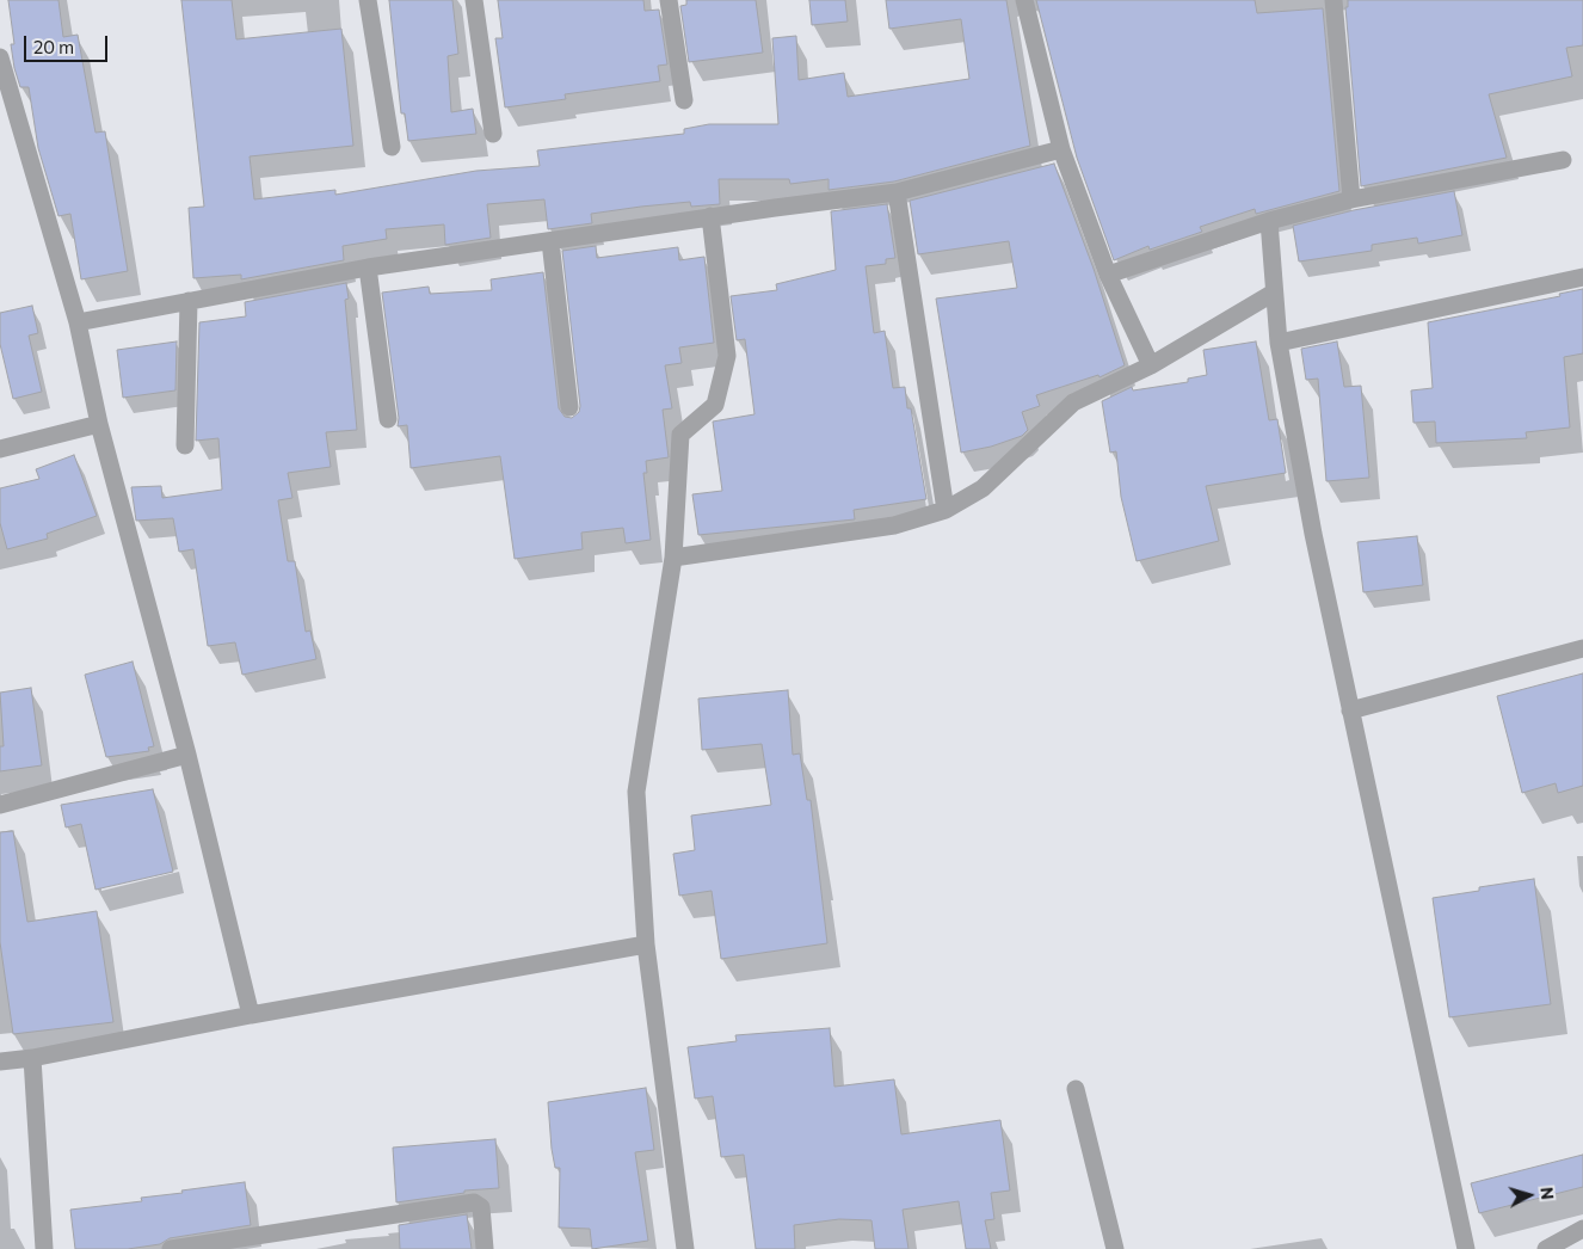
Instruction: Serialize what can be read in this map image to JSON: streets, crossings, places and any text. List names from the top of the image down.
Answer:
{
  "scale_bar": "20 m",
  "north": "right"
}
